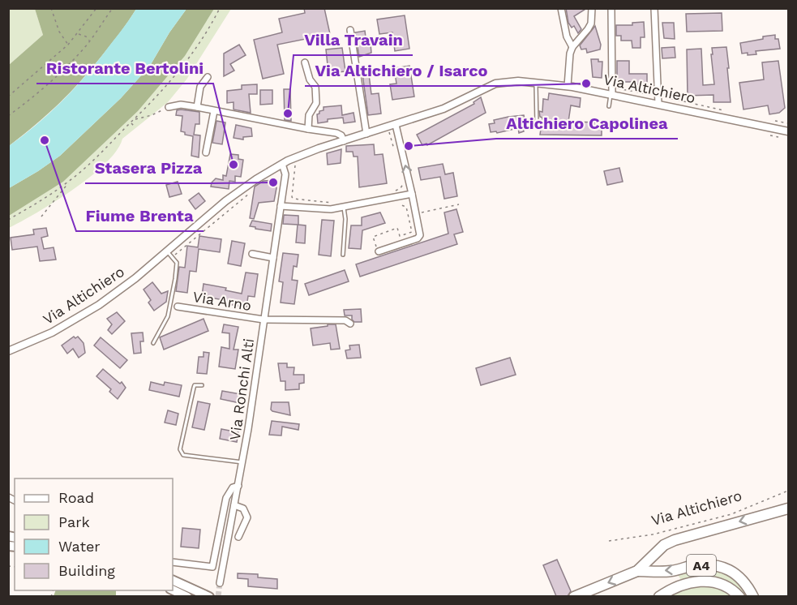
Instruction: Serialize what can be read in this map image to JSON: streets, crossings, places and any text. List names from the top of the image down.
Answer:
{
  "streets": {
    "highway": ["A4"],
    "street": ["Via Altichiero", "Via Arno", "Via Ronchi Alti"]
  },
  "crossings": [
    ["Via Altichiero", "Via Ronchi Alti"],
    ["Via Arno", "Via Ronchi Alti"]
  ],
  "places": [
    "Via Altichiero / Isarco",
    "Villa Travain",
    "Fiume Brenta",
    "Altichiero Capolinea",
    "Ristorante Bertolini",
    "Stasera Pizza"
  ],
  "legend": [
    "Road",
    "Park",
    "Water",
    "Building"
  ]
}
